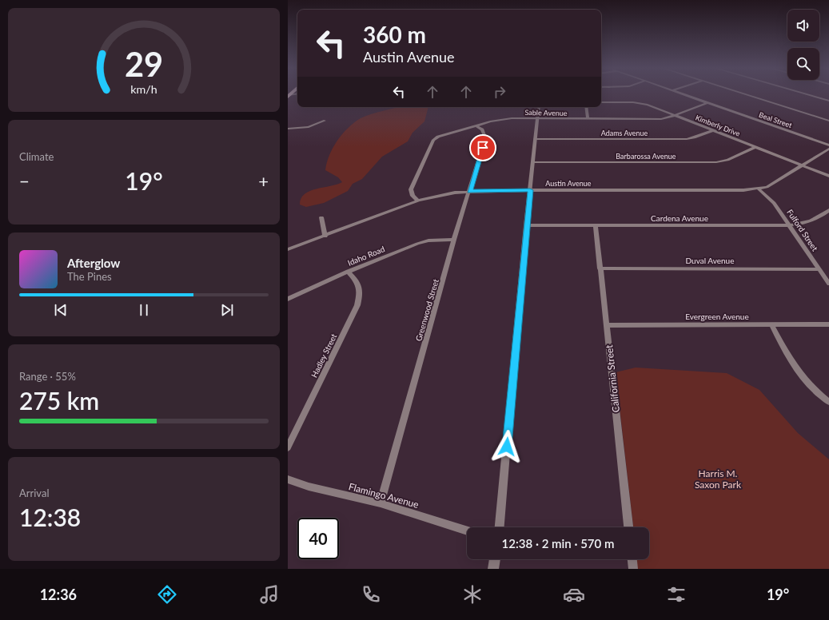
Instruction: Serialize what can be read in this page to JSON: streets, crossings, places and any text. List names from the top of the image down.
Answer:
{
  "streets": {
    "street": [
      "Sable Avenue",
      "Beal Street",
      "Kimberly Drive",
      "Adams Avenue",
      "Barbarossa Avenue",
      "Austin Avenue",
      "Cardena Avenue",
      "Fulford Street",
      "Idaho Road",
      "Duval Avenue",
      "Greenwood Street",
      "Evergreen Avenue",
      "Hadley Street",
      "California Street",
      "Flamingo Avenue"
    ]
  },
  "crossings": [
    ["Sable Avenue", "Beal Street"],
    ["Sable Avenue", "Kimberly Drive"],
    ["Sable Avenue", "Austin Avenue"],
    ["Sable Avenue", "Greenwood Street"],
    ["Kimberly Drive", "Adams Avenue"],
    ["Kimberly Drive", "Barbarossa Avenue"],
    ["Kimberly Drive", "Austin Avenue"],
    ["Austin Avenue", "Fulford Street"],
    ["Austin Avenue", "Greenwood Street"],
    ["Cardena Avenue", "Fulford Street"],
    ["Cardena Avenue", "California Street"],
    ["Fulford Street", "Duval Avenue"],
    ["Idaho Road", "Greenwood Street"],
    ["Idaho Road", "Hadley Street"],
    ["Duval Avenue", "California Street"],
    ["Greenwood Street", "Flamingo Avenue"],
    ["Evergreen Avenue", "California Street"]
  ],
  "parks": ["Harris M. Saxon Park"],
  "page": {
    "turn": ["360 m", "Austin Avenue"],
    "tile": [
      "Climate",
      ["Range · 55%", "275 km"],
      ["Arrival", "12:38"]
    ],
    "heat": ["−", "19°", "+"],
    "song": ["Afterglow", "The Pines"],
    "limit": "40",
    "trip": "12:38 · 2 min · 570 m",
    "tabs": ["12:36", "19°"],
    "gauge": ["29", "km/h"]
  }
}
